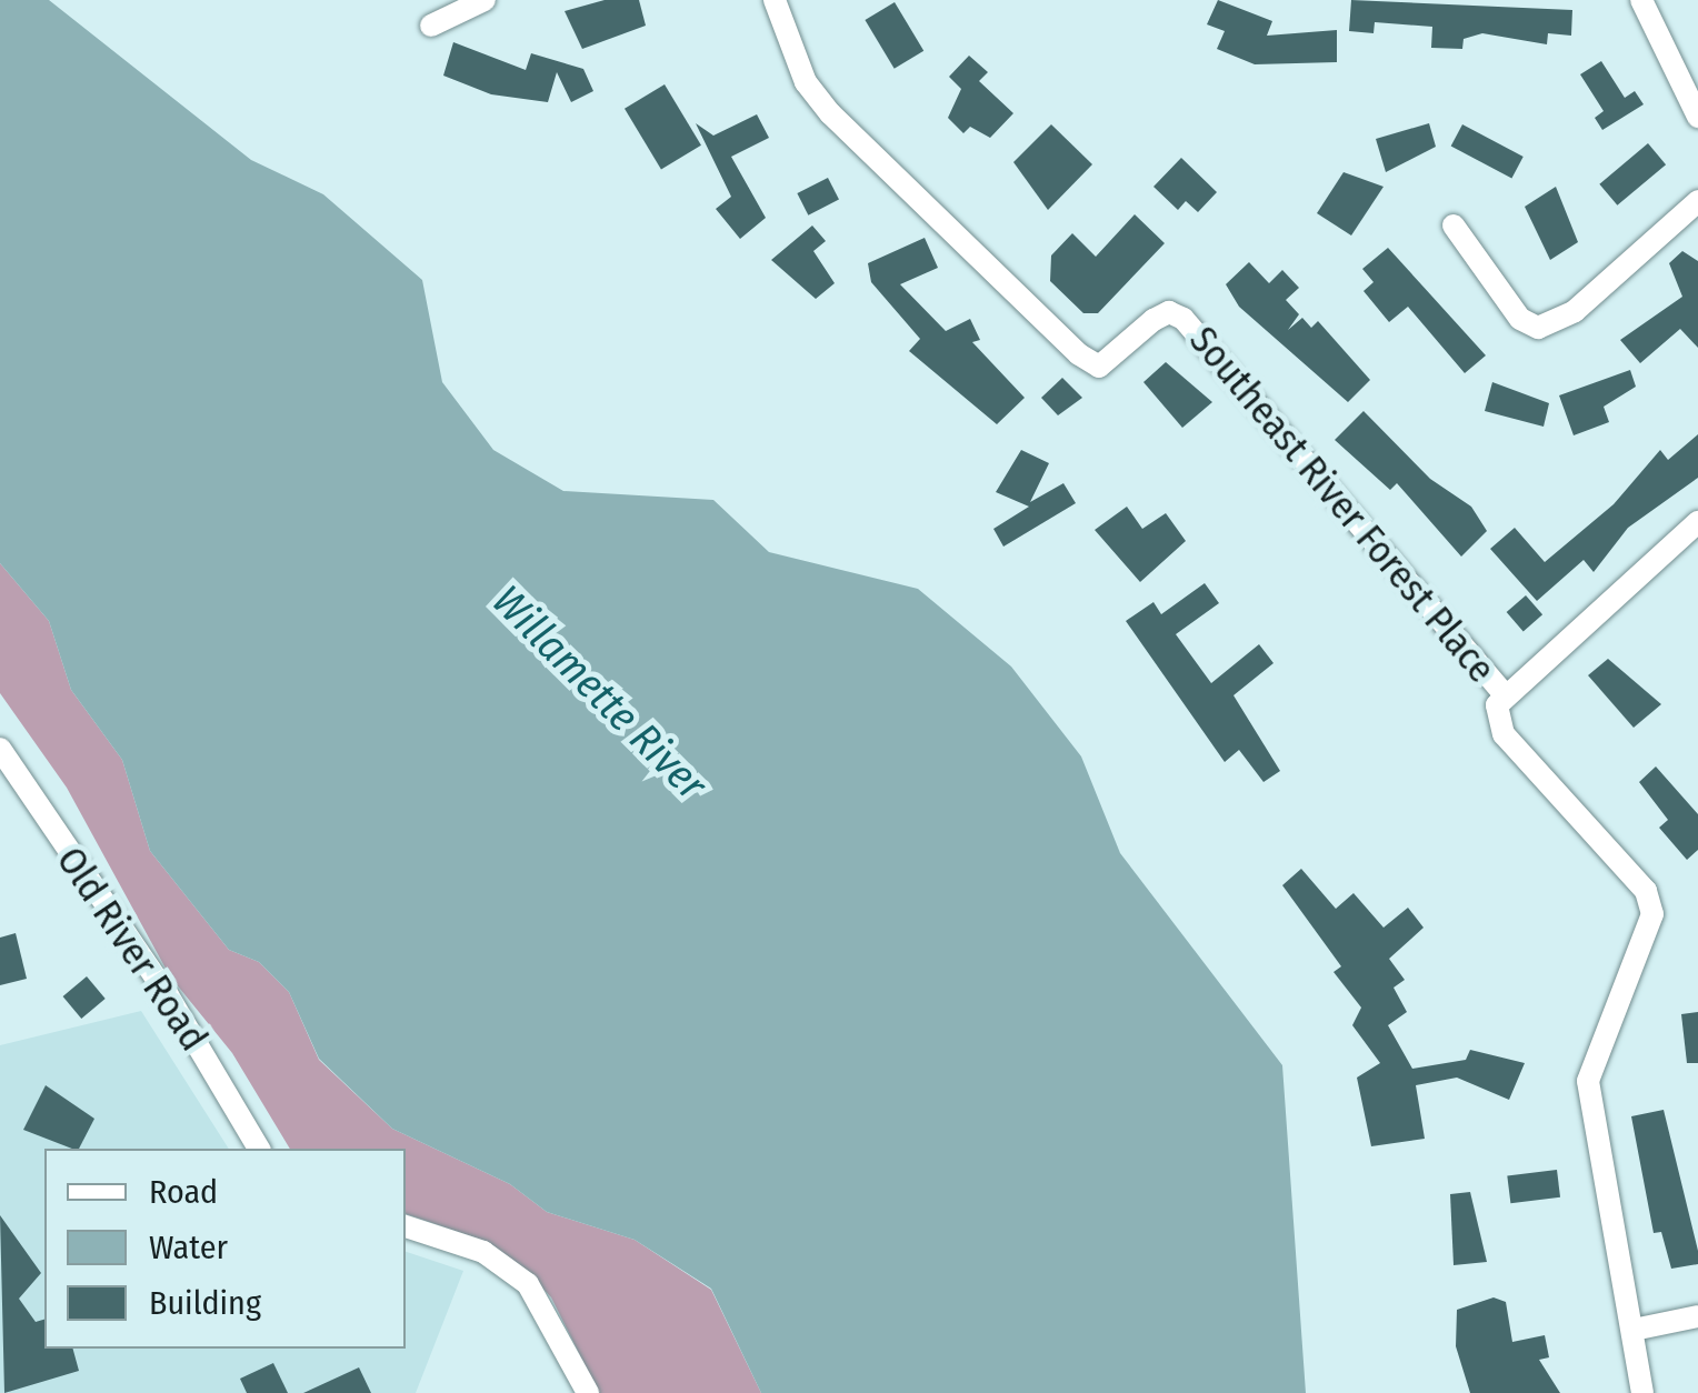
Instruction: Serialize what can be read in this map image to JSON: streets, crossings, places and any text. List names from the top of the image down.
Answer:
{
  "streets": {
    "street": ["Southeast River Forest Place", "Old River Road"]
  },
  "water": ["Willamette River"],
  "legend": ["Road", "Water", "Building"]
}
